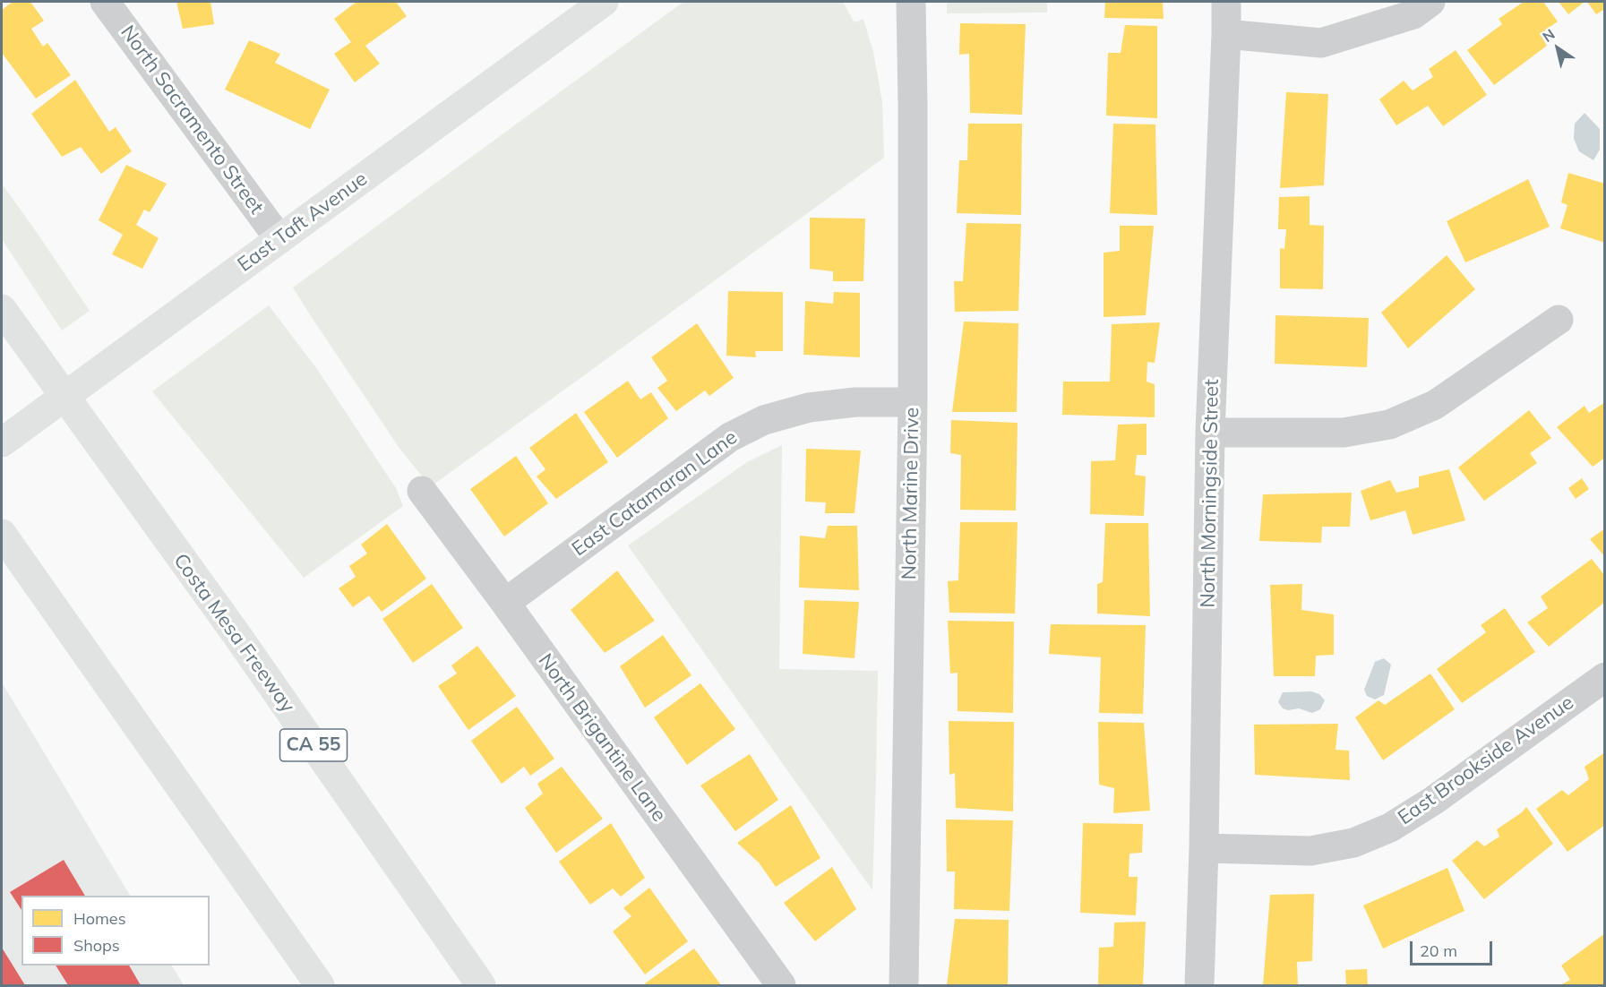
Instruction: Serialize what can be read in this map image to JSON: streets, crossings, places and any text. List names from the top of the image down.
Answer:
{
  "streets": {
    "main road": ["East Taft Avenue", "Costa Mesa Freeway", "CA 55"],
    "street": [
      "North Sacramento Street",
      "East Catamaran Lane",
      "North Marine Drive",
      "North Morningside Street",
      "North Brigantine Lane",
      "East Brookside Avenue"
    ]
  },
  "crossings": [
    ["North Sacramento Street", "East Taft Avenue"],
    ["East Catamaran Lane", "North Marine Drive"],
    ["East Catamaran Lane", "North Brigantine Lane"],
    ["North Morningside Street", "East Brookside Avenue"]
  ],
  "legend": ["Homes", "Shops"],
  "scale_bar": "20 m",
  "north": "top left"
}
